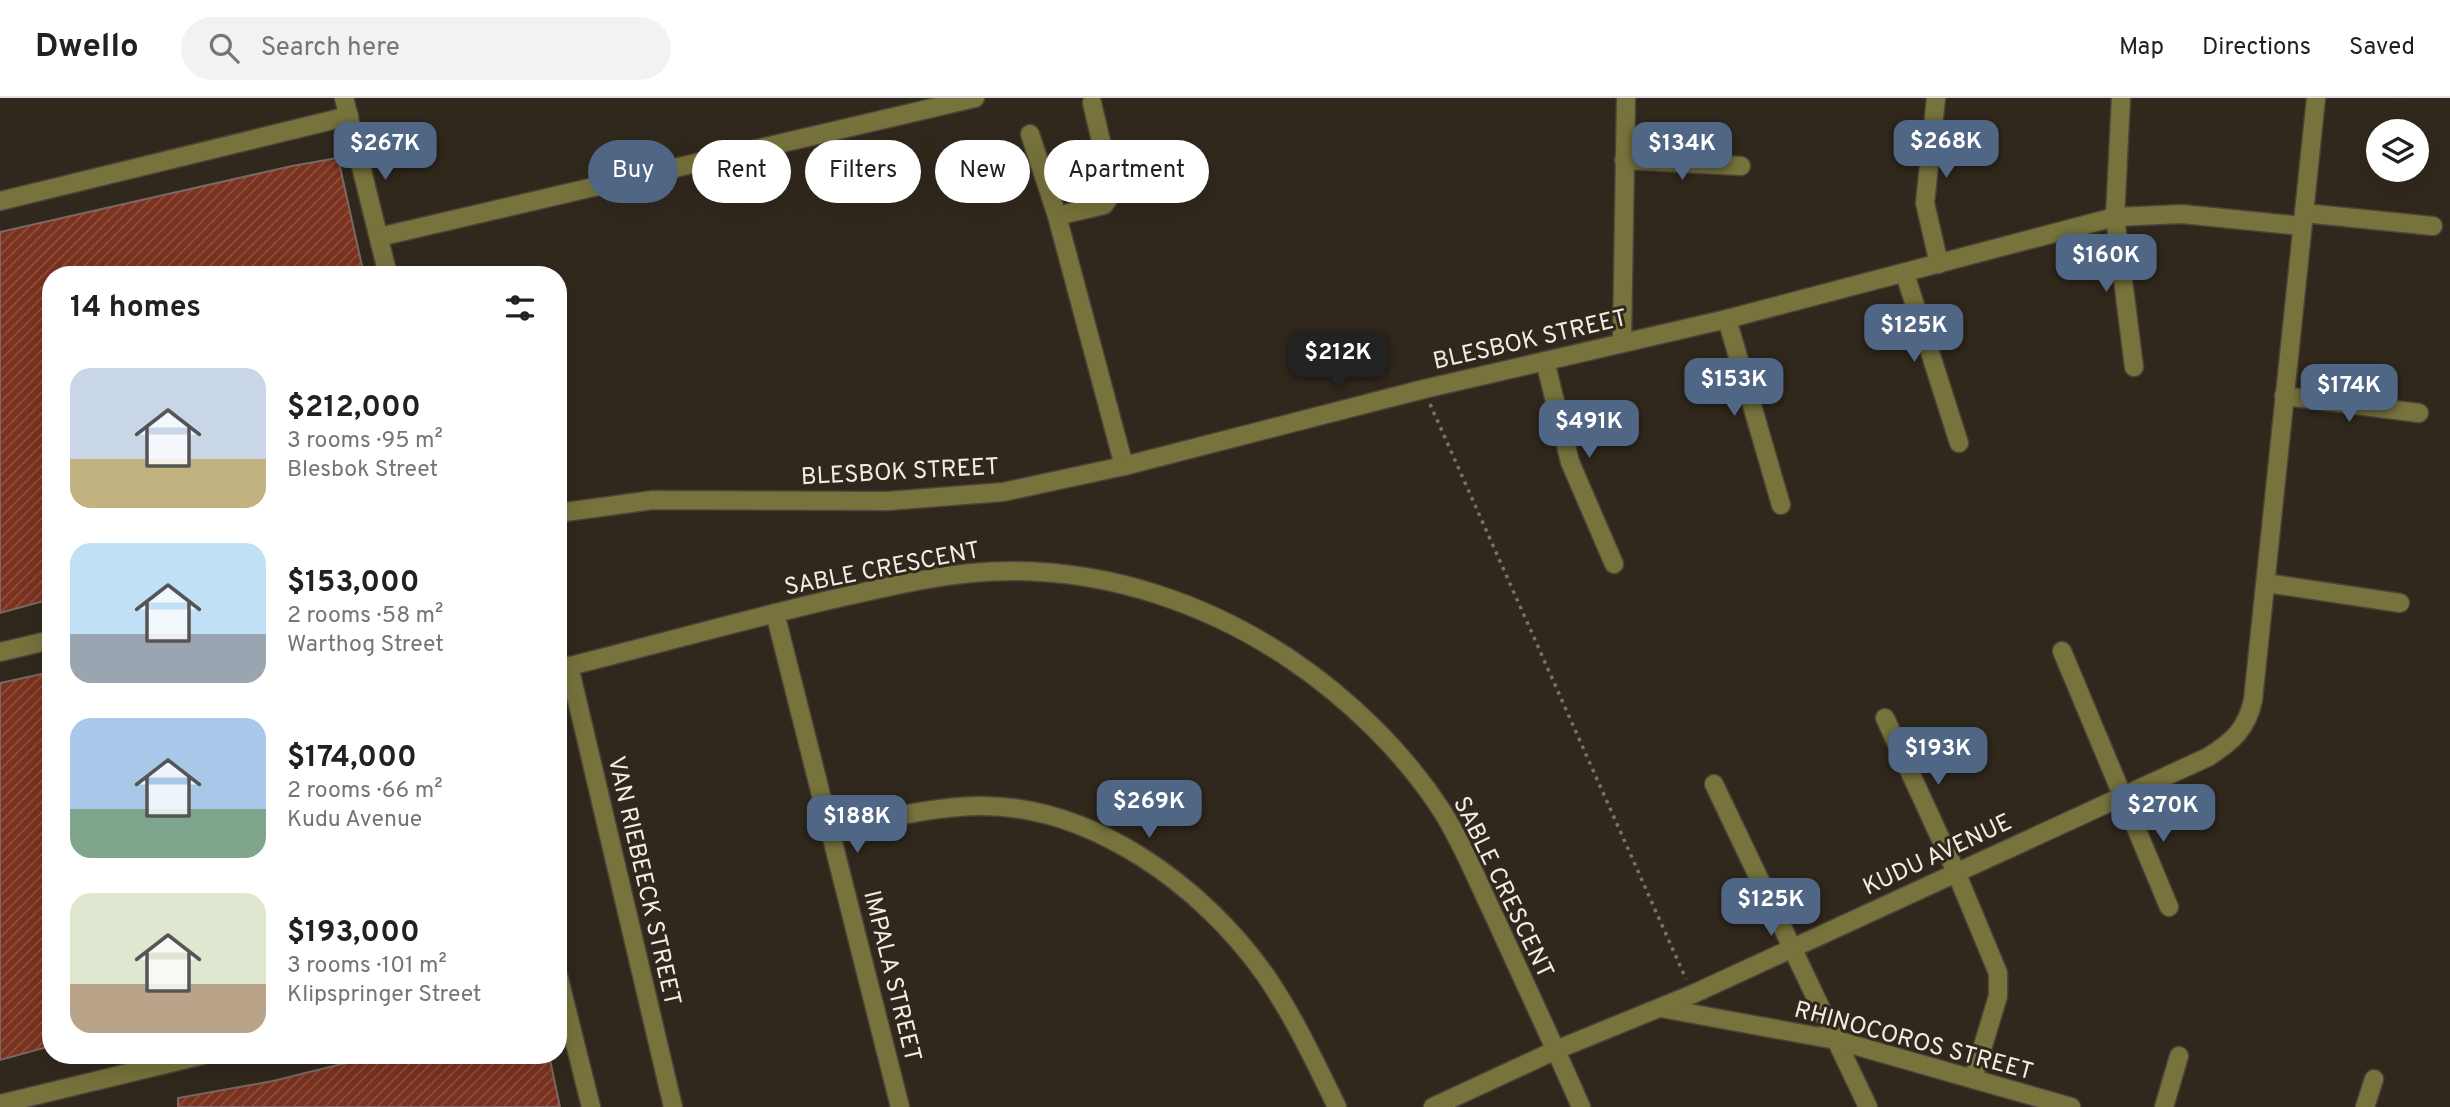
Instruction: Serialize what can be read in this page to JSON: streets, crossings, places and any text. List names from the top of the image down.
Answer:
{
  "streets": {
    "street": [
      "BLESBOK STREET",
      "SABLE CRESCENT",
      "KUDU AVENUE",
      "VAN RIEBEECK STREET",
      "IMPALA STREET",
      "RHINOCOROS STREET"
    ]
  },
  "crossings": [
    ["BLESBOK STREET", "KUDU AVENUE"],
    ["SABLE CRESCENT", "KUDU AVENUE"],
    ["SABLE CRESCENT", "IMPALA STREET"],
    ["KUDU AVENUE", "RHINOCOROS STREET"]
  ],
  "page": {
    "header": "Dwello",
    "search": "Search here",
    "nav": ["Map", "Directions", "Saved"],
    "price": [
      "$268K",
      "$267K",
      "$134K",
      "$160K",
      "$125K",
      "$212K",
      "$153K",
      "$174K",
      "$491K",
      "$193K",
      "$269K",
      "$270K",
      "$188K",
      "$125K"
    ],
    "chip": [
      "Buy",
      "Rent",
      "Filters",
      "New",
      "Apartment"
    ],
    "heading": "14 homes",
    "list": [
      {
        "name": "$212,000",
        "note": "3 rooms · 95 m² · Blesbok Street"
      },
      {
        "name": "$153,000",
        "note": "2 rooms · 58 m² · Warthog Street"
      },
      {
        "name": "$174,000",
        "note": "2 rooms · 66 m² · Kudu Avenue"
      },
      {
        "name": "$193,000",
        "note": "3 rooms · 101 m² · Klipspringer Street"
      }
    ]
  }
}
